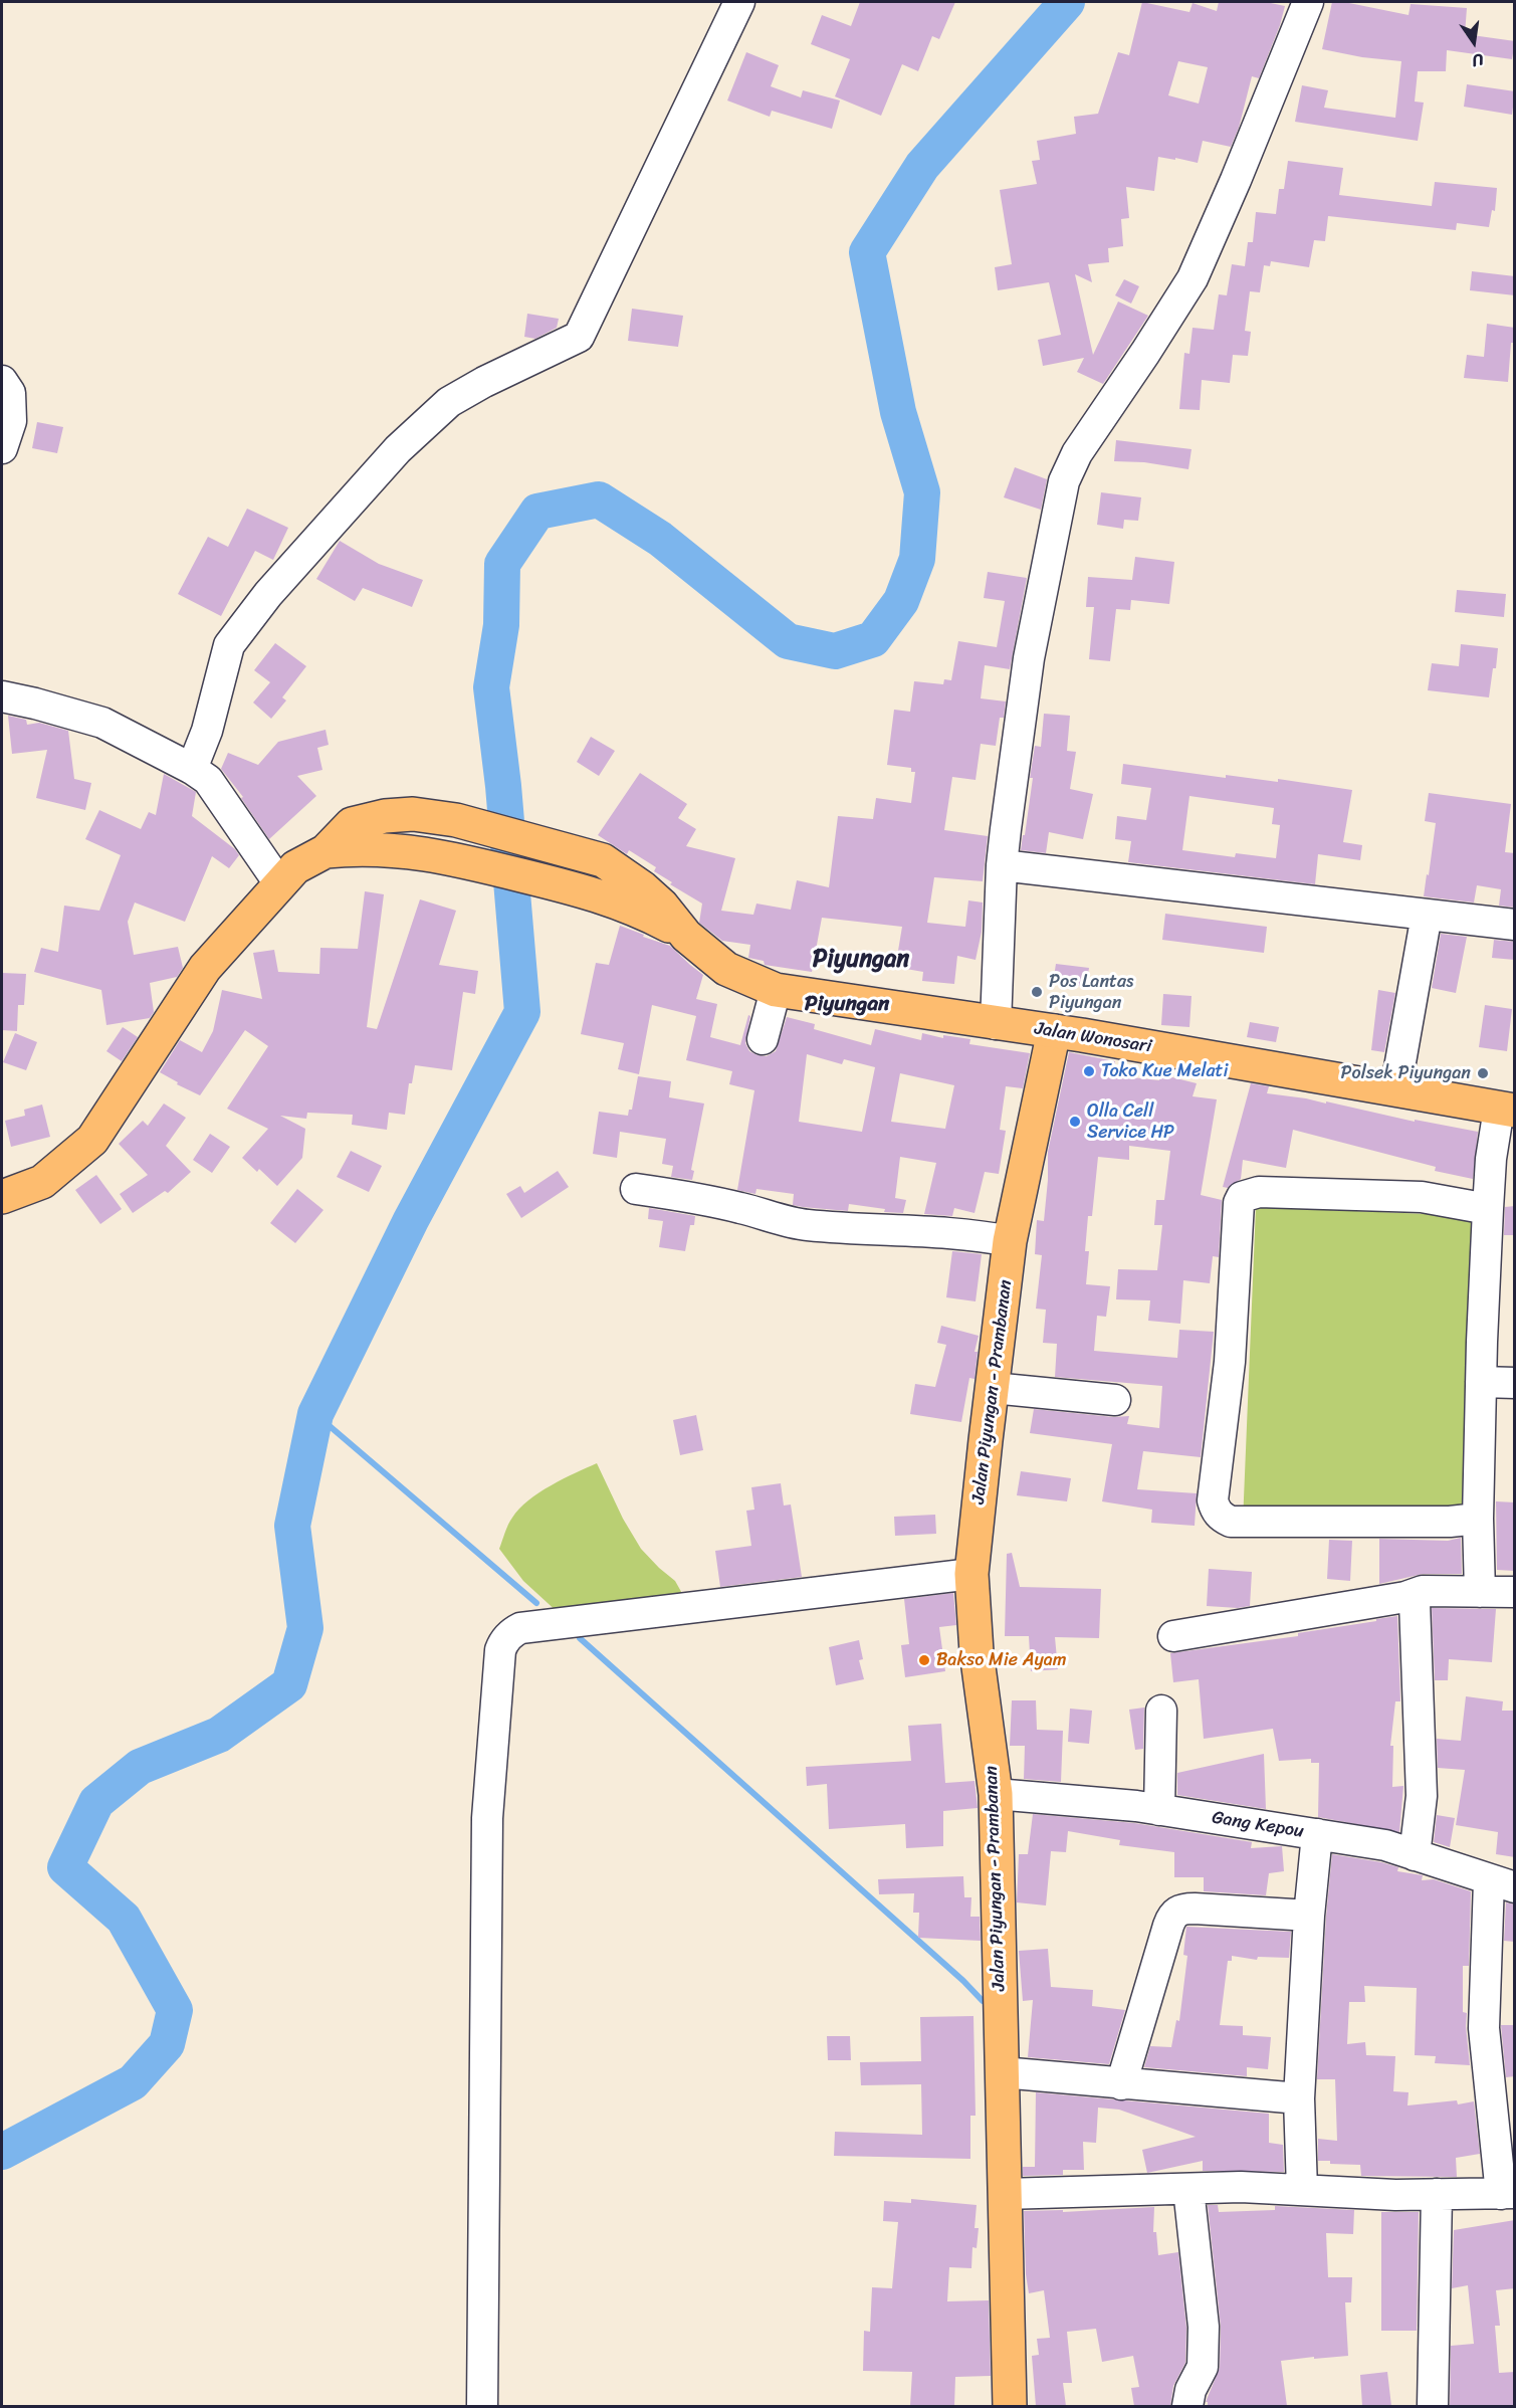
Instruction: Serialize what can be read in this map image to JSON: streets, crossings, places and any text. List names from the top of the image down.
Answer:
{
  "streets": {
    "main road": ["Jalan Wonosari", "Jalan Piyungan - Prambanan"],
    "street": ["Gang Kepou"]
  },
  "crossings": [
    ["Jalan Wonosari", "Jalan Piyungan - Prambanan"],
    ["Jalan Piyungan - Prambanan", "Gang Kepou"]
  ],
  "districts": ["Piyungan", "Piyungan"],
  "places": [
    "Pos Lantas Piyungan",
    "Toko Kue Melati",
    "Polsek Piyungan",
    "Olla Cell Service HP",
    "Bakso Mie Ayam"
  ],
  "north": "bottom"
}
